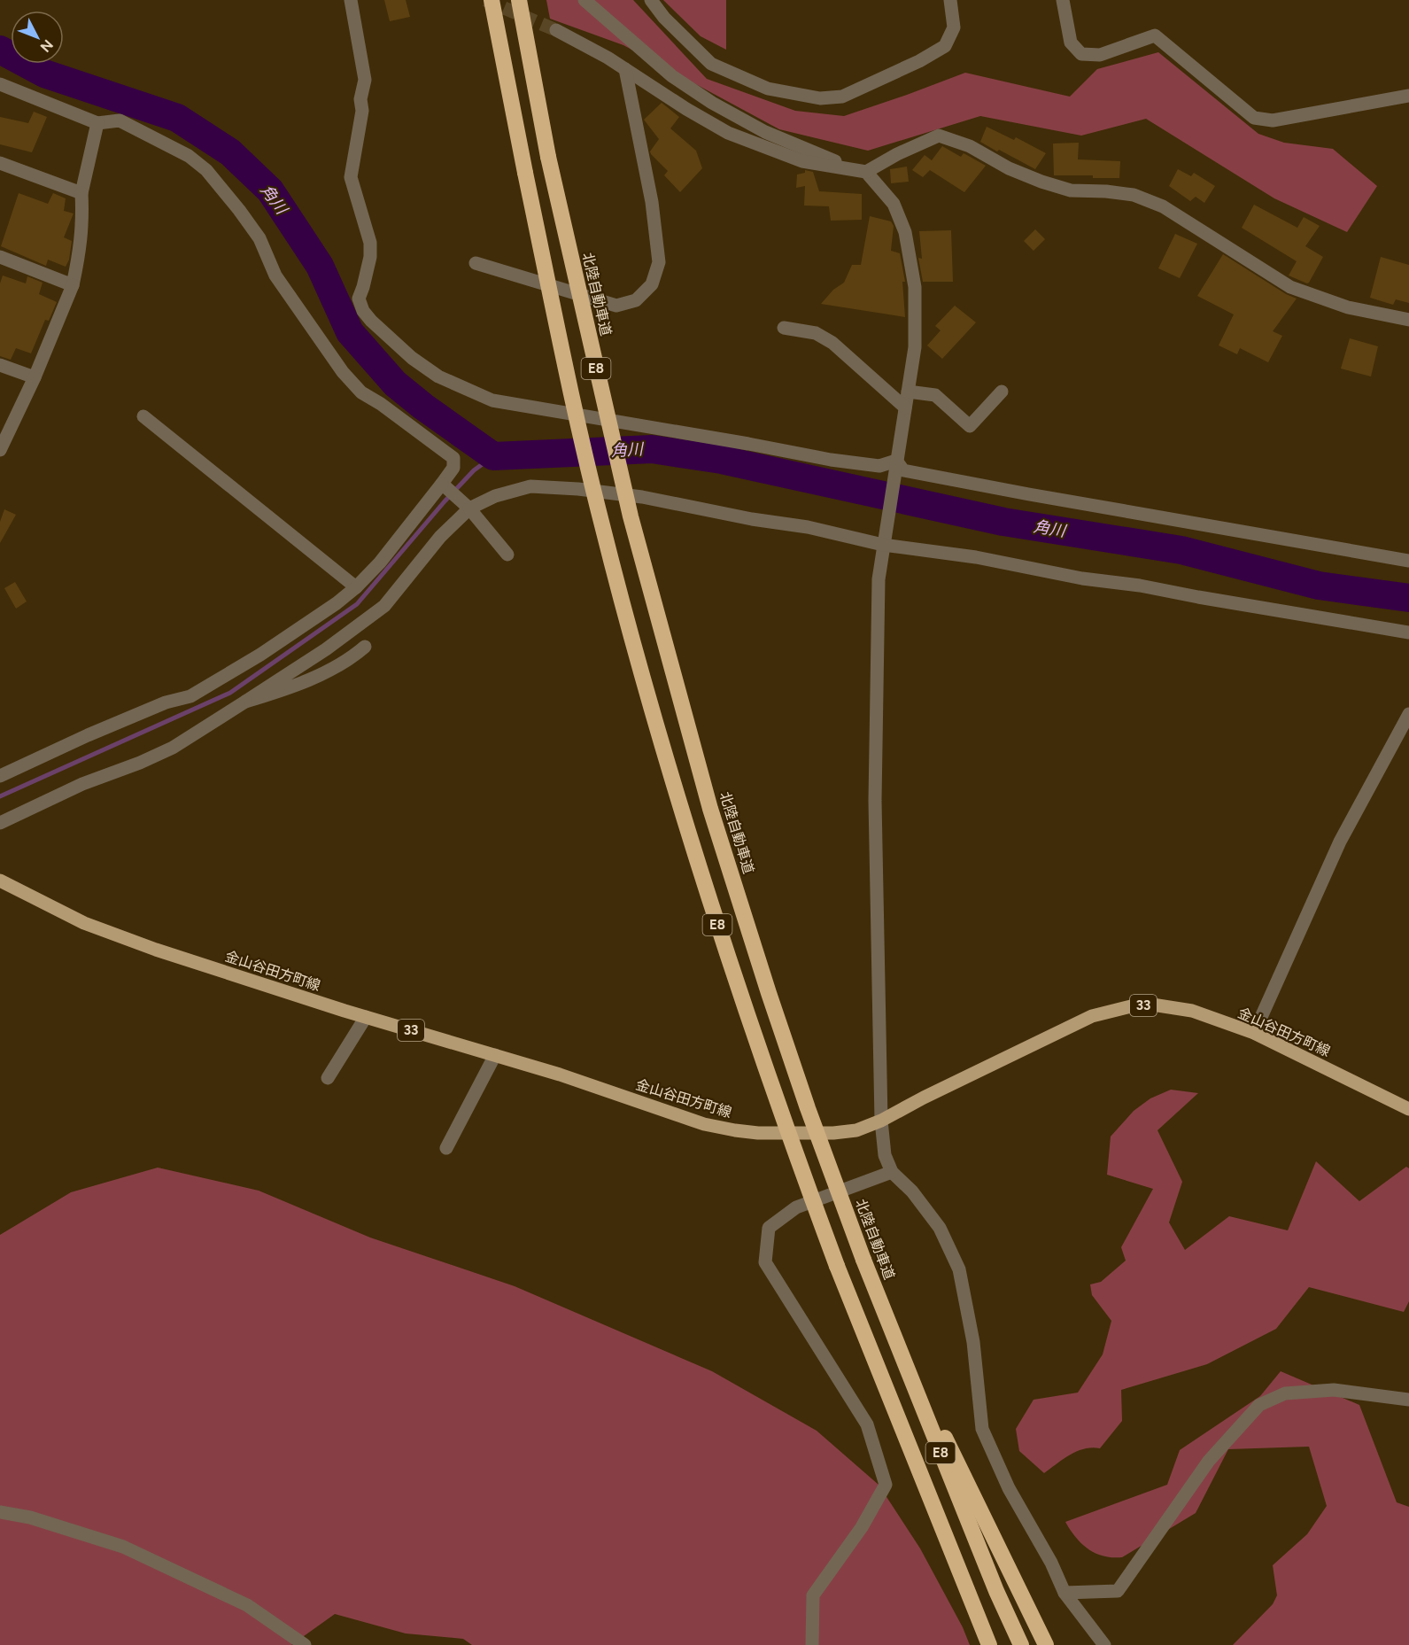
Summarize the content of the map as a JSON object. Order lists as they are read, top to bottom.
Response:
{
  "streets": {
    "highway": ["北陸自動車道", "E8"],
    "main road": ["金山谷田方町線", "33"]
  },
  "water": ["角川"],
  "north": "bottom right"
}
